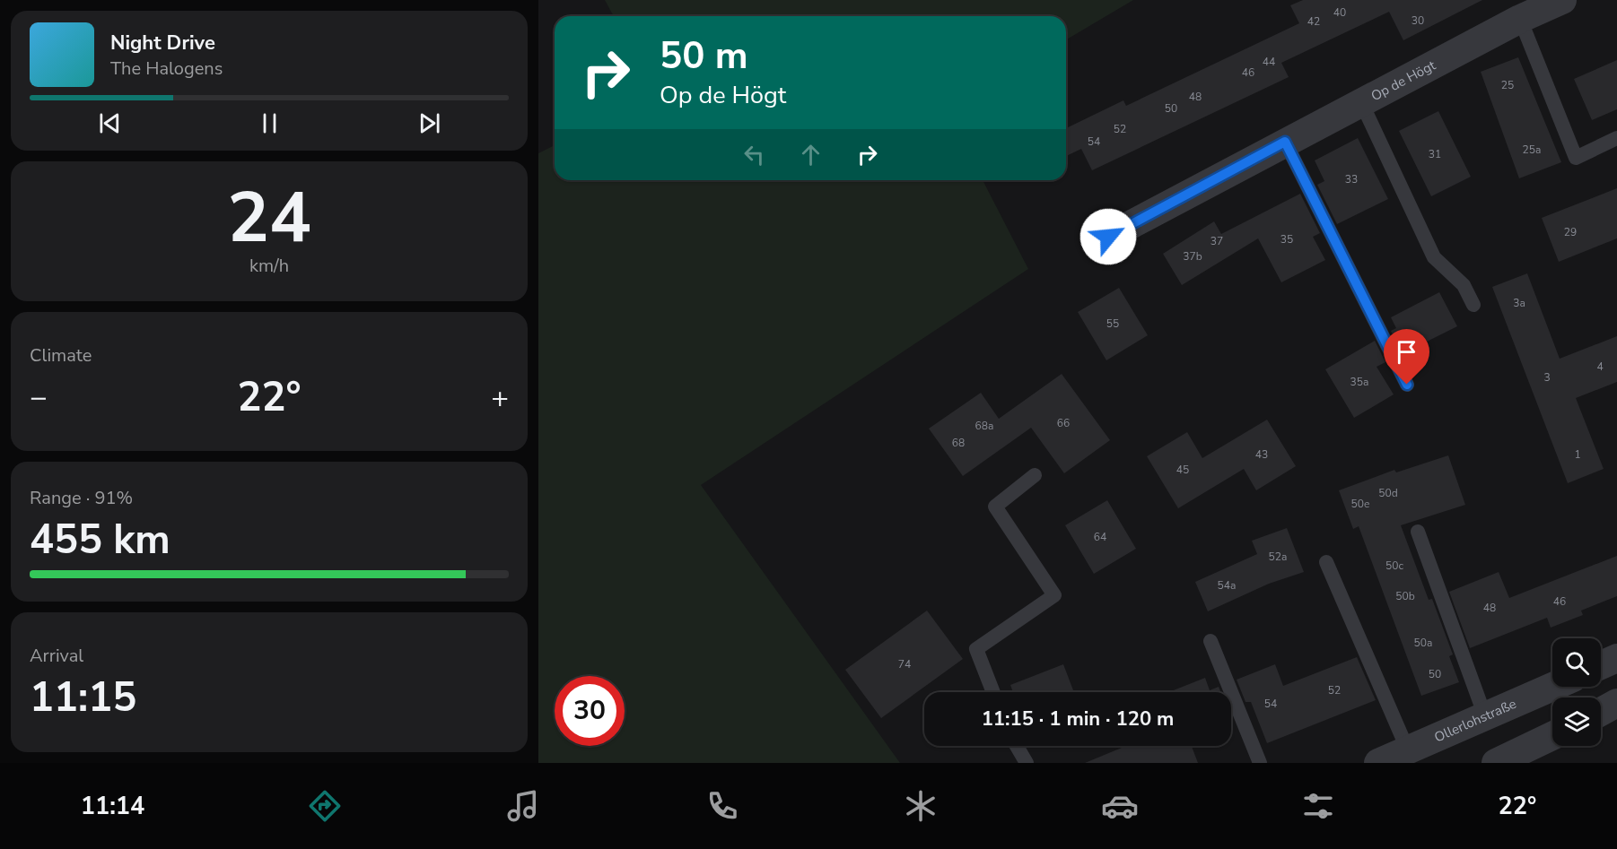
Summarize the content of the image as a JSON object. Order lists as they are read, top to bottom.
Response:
{
  "streets": {
    "street": ["Op de Högt", "Ollerlohstraße"]
  },
  "house_numbers": [
    "40",
    "30",
    "42",
    "44",
    "46",
    "25",
    "48",
    "50",
    "52",
    "54",
    "25a",
    "31",
    "33",
    "29",
    "35",
    "37",
    "37b",
    "3a",
    "55",
    "4",
    "3",
    "35a",
    "66",
    "68a",
    "68",
    "43",
    "1",
    "45",
    "50d",
    "50e",
    "64",
    "52a",
    "50c",
    "54a",
    "50b",
    "46",
    "48",
    "50a",
    "74",
    "50",
    "52",
    "54"
  ],
  "page": {
    "turn": ["50 m", "Op de Högt"],
    "song": ["Night Drive", "The Halogens"],
    "tile": [
      ["24", "km/h"],
      "Climate",
      ["Range · 91%", "455 km"],
      ["Arrival", "11:15"]
    ],
    "heat": ["−", "22°", "+"],
    "limit": "30",
    "trip": "11:15 · 1 min · 120 m",
    "tabs": ["11:14", "22°"]
  }
}
